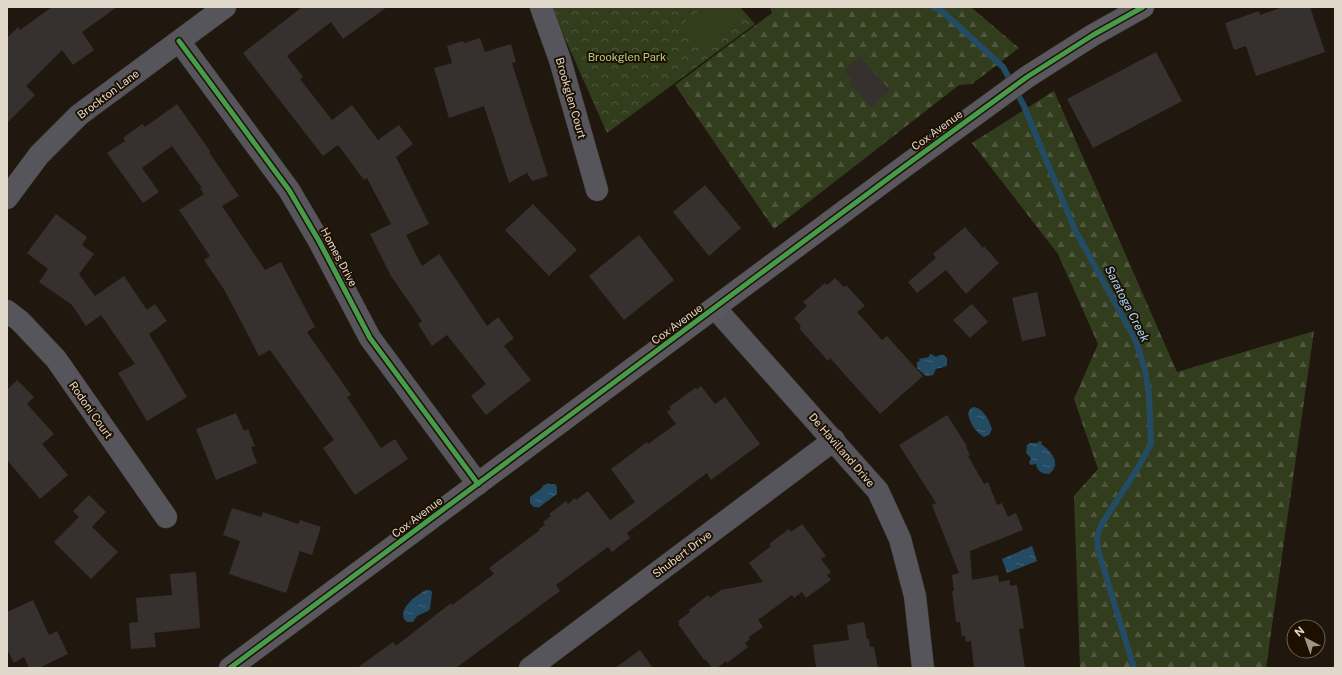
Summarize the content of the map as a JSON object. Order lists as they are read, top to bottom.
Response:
{
  "streets": {
    "main road": ["Cox Avenue"],
    "street": [
      "Brockton Lane",
      "Brookglen Court",
      "Homes Drive",
      "Rodoni Court",
      "De Havilland Drive",
      "Shubert Drive"
    ]
  },
  "crossings": [
    ["Brockton Lane", "Homes Drive"],
    ["Cox Avenue", "Homes Drive"],
    ["Cox Avenue", "De Havilland Drive"],
    ["De Havilland Drive", "Shubert Drive"]
  ],
  "water": ["Saratoga Creek"],
  "parks": ["Brookglen Park"],
  "north": "top left"
}
